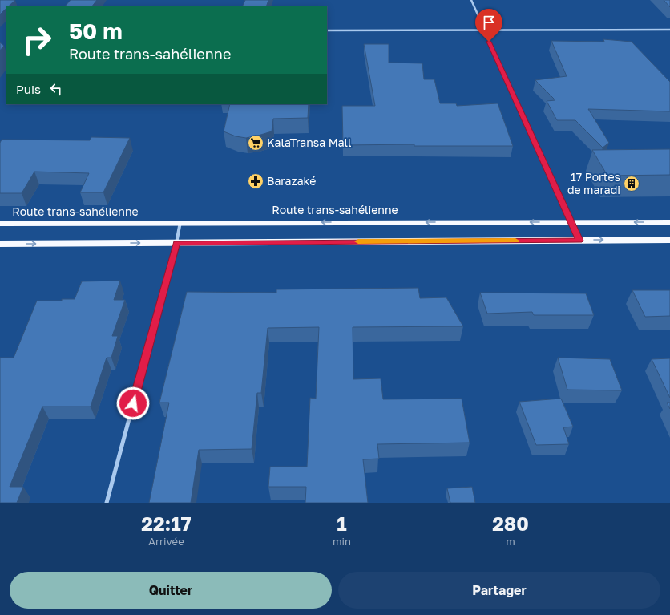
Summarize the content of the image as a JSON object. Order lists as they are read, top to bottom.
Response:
{
  "streets": {
    "highway": ["Route trans-sahélienne"]
  },
  "places": {
    "supermarket": ["KalaTransa Mall"],
    "pharmacy": ["Barazaké"],
    "building": ["17 Portes de maradi"]
  },
  "page": {
    "turn": ["50 m", "Route trans-sahélienne"],
    "then": "Puis",
    "eta": [
      "22:17",
      "Arrivée",
      "1",
      "min",
      "280",
      "m"
    ],
    "buttons": ["Quitter", "Partager"]
  }
}
